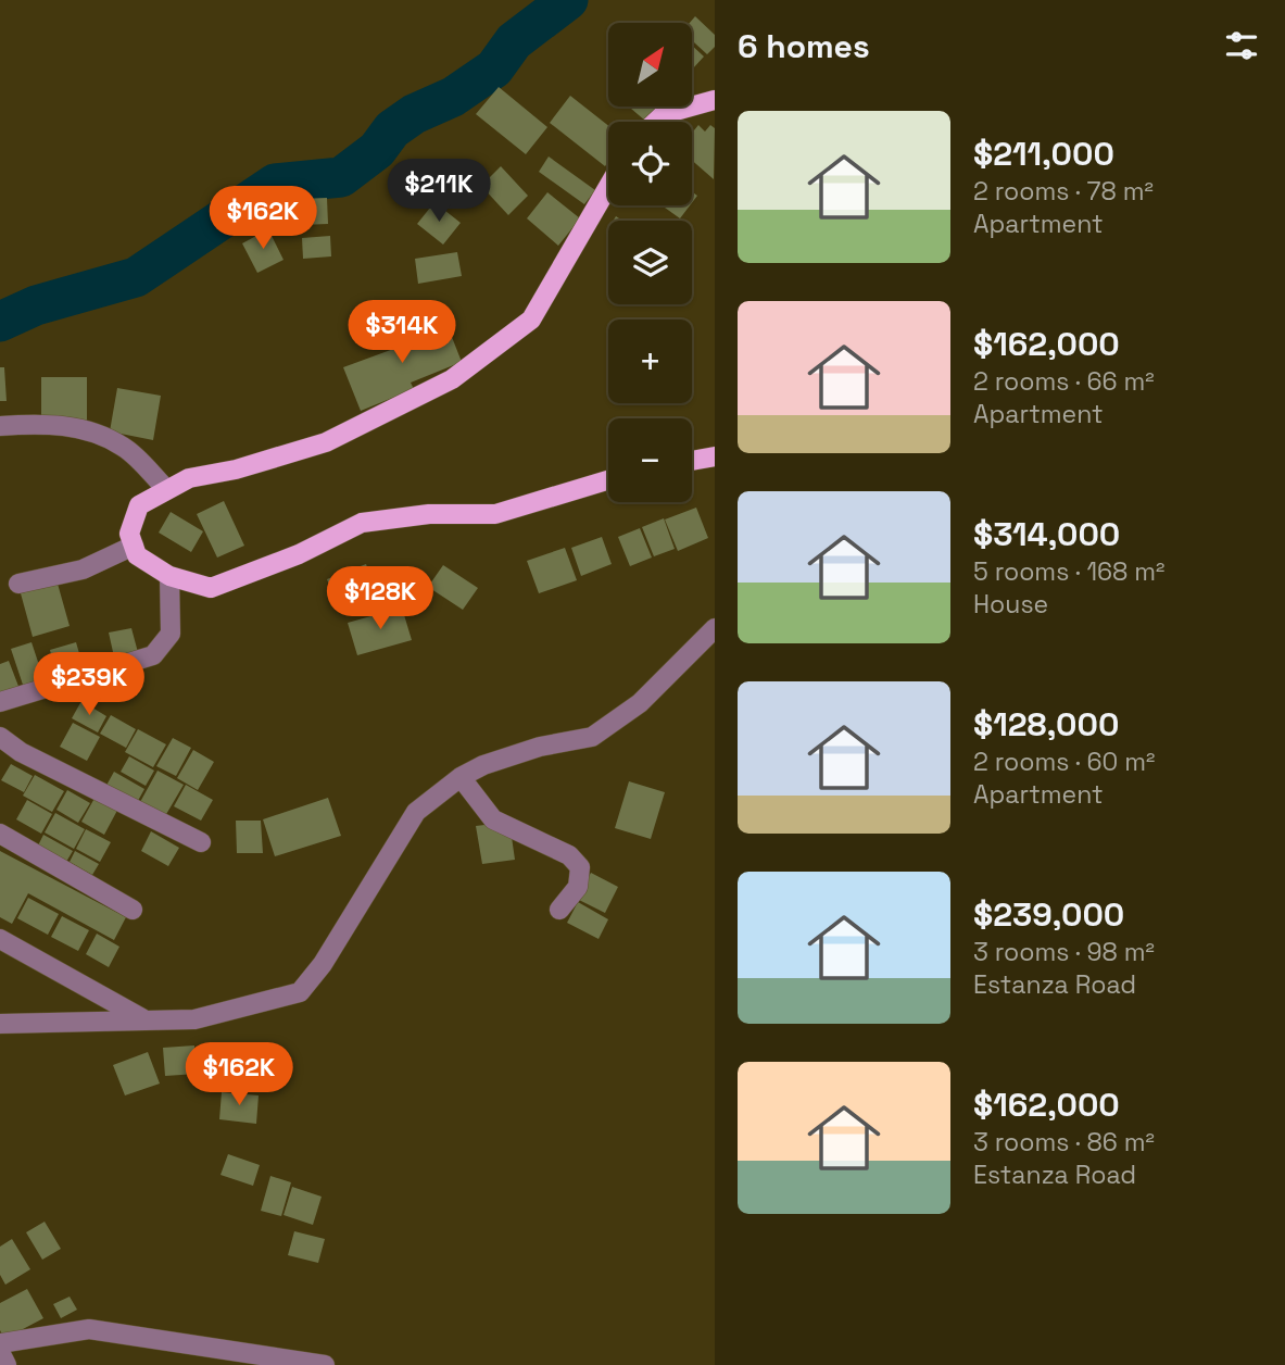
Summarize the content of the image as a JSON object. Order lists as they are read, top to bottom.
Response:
{
  "north": "top right",
  "page": {
    "heading": "6 homes",
    "map_buttons": ["+", "−"],
    "list": [
      {
        "name": "$211,000",
        "note": "2 rooms · 78 m² · Apartment"
      },
      {
        "name": "$162,000",
        "note": "2 rooms · 66 m² · Apartment"
      },
      {
        "name": "$314,000",
        "note": "5 rooms · 168 m² · House"
      },
      {
        "name": "$128,000",
        "note": "2 rooms · 60 m² · Apartment"
      },
      {
        "name": "$239,000",
        "note": "3 rooms · 98 m² · Estanza Road"
      },
      {
        "name": "$162,000",
        "note": "3 rooms · 86 m² · Estanza Road"
      }
    ],
    "price": [
      "$211K",
      "$162K",
      "$314K",
      "$128K",
      "$239K",
      "$162K"
    ]
  }
}
